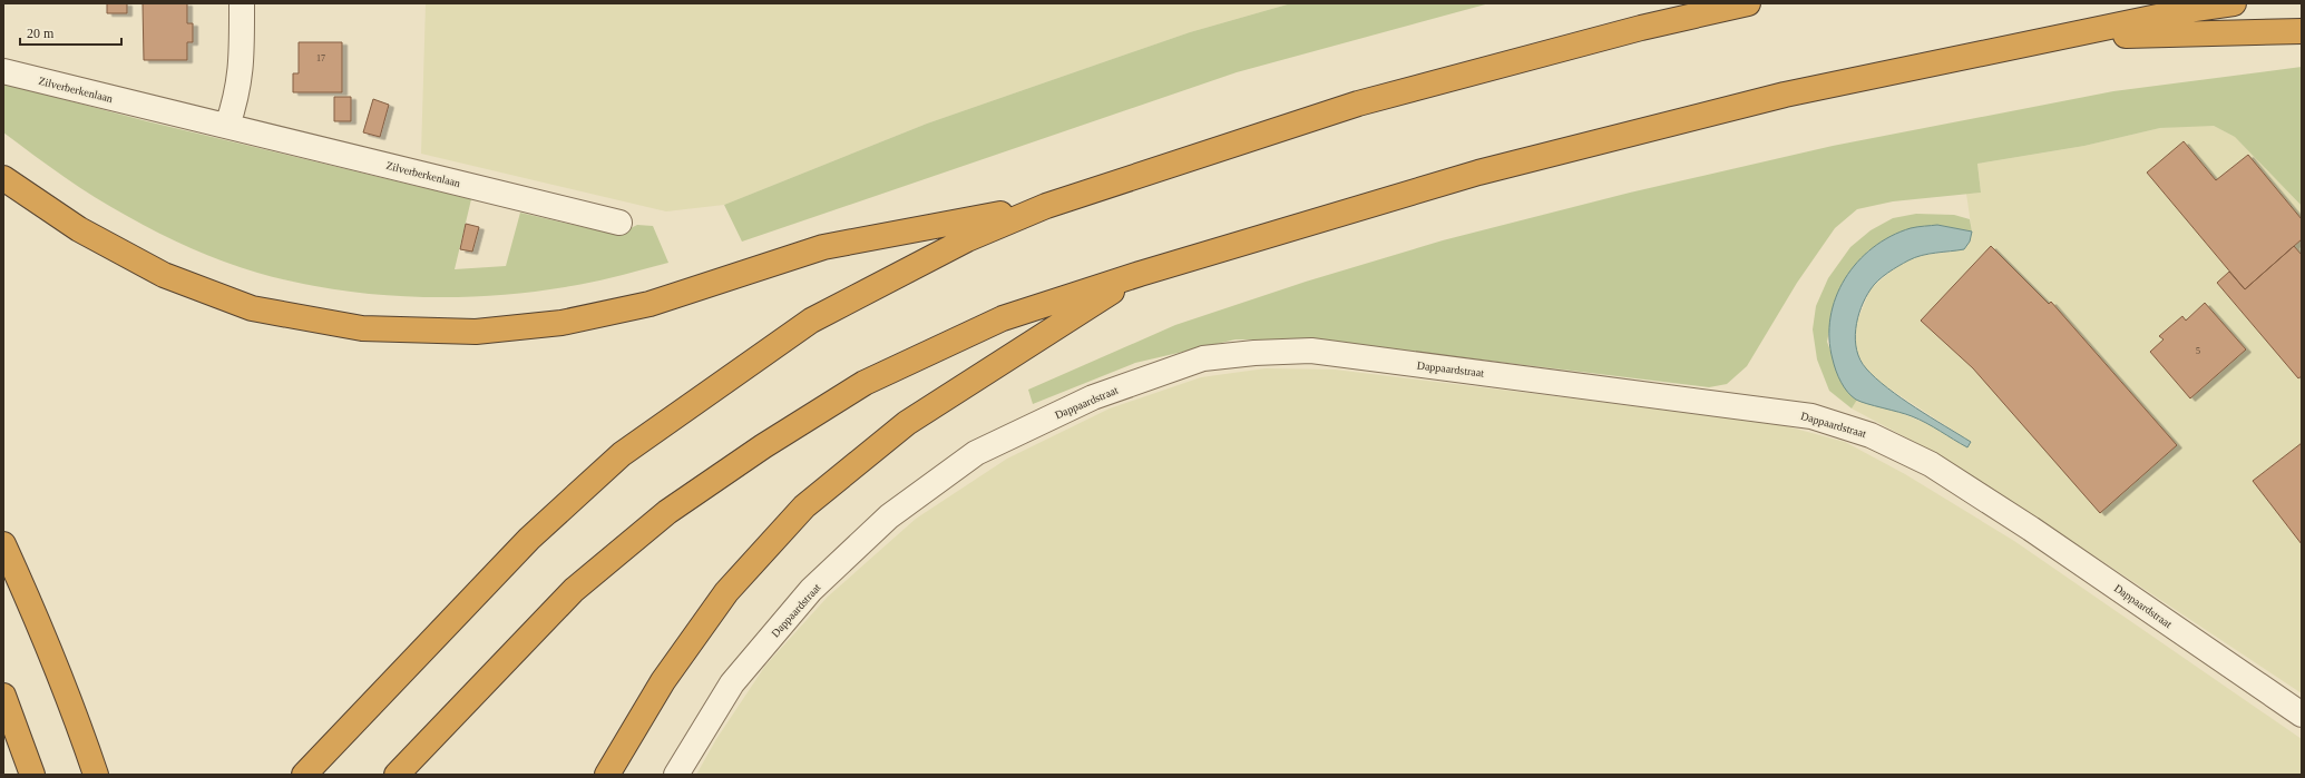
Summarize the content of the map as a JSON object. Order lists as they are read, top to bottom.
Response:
{
  "streets": {
    "street": ["Zilverberkenlaan", "Dappaardstraat"]
  },
  "house_numbers": ["17", "5"],
  "scale_bar": "20 m"
}
